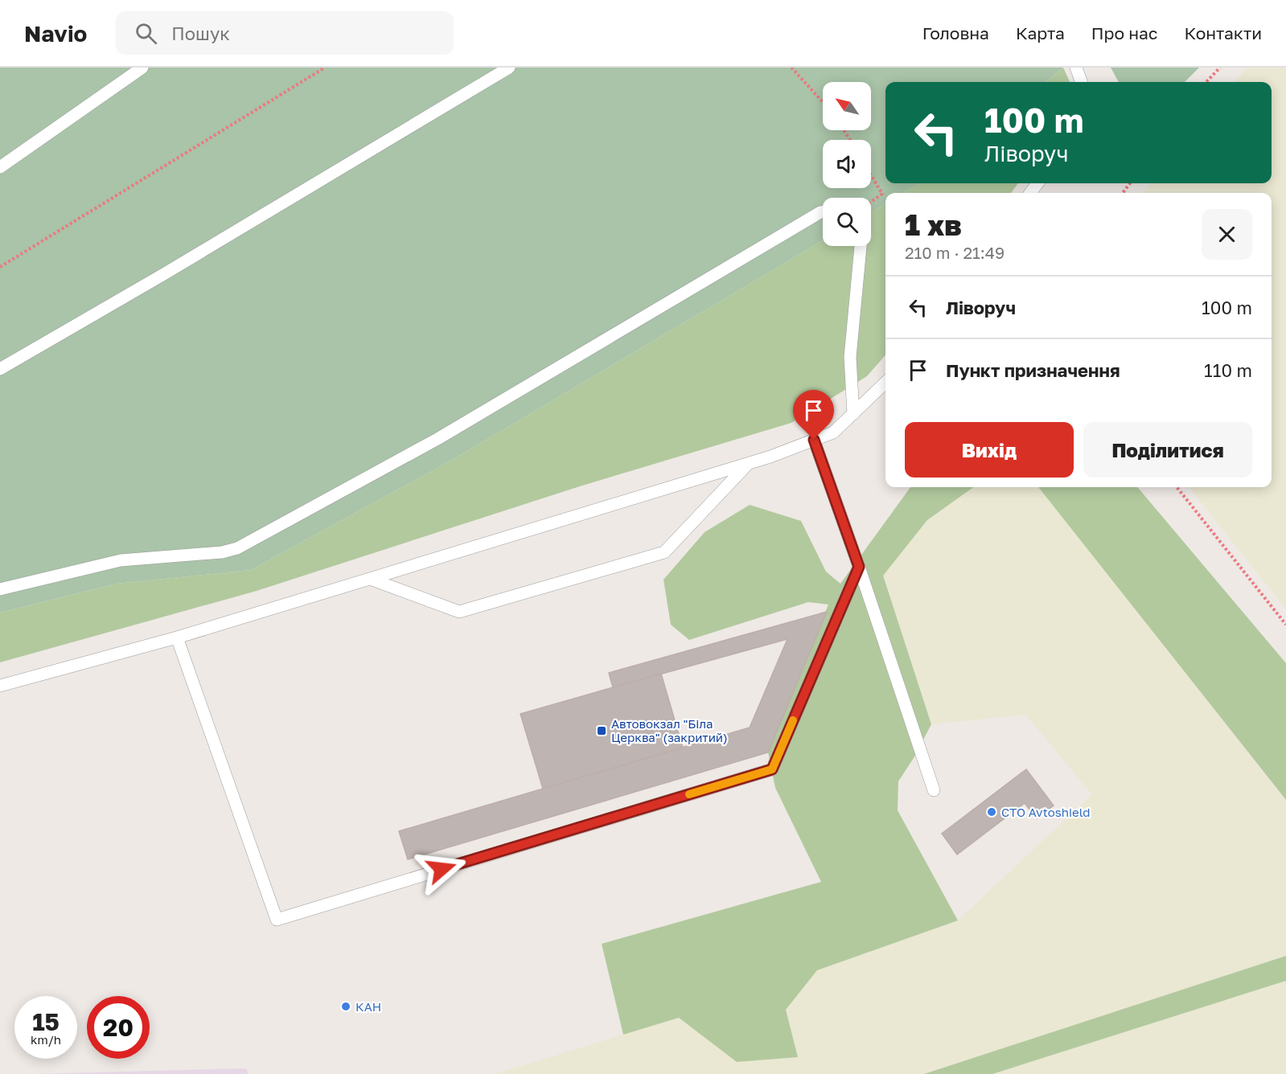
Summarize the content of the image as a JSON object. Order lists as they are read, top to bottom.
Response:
{
  "places": {
    "transit": ["Автовокзал \"Біла Церква\" (закритий)"],
    "other": ["СТО Avtoshield", "КАН"]
  },
  "north": "top left",
  "page": {
    "header": "Navio",
    "search": "Пошук",
    "nav": [
      "Головна",
      "Карта",
      "Про нас",
      "Контакти"
    ],
    "turn": ["100 m", "Ліворуч"],
    "heading": ["1 хв", "210 m · 21:49"],
    "list": [
      {
        "name": "Ліворуч",
        "value": "100 m"
      },
      {
        "name": "Пункт призначення",
        "value": "110 m"
      }
    ],
    "buttons": ["Вихід", "Поділитися"],
    "speed": "15 km/h",
    "limit": "20"
  }
}
